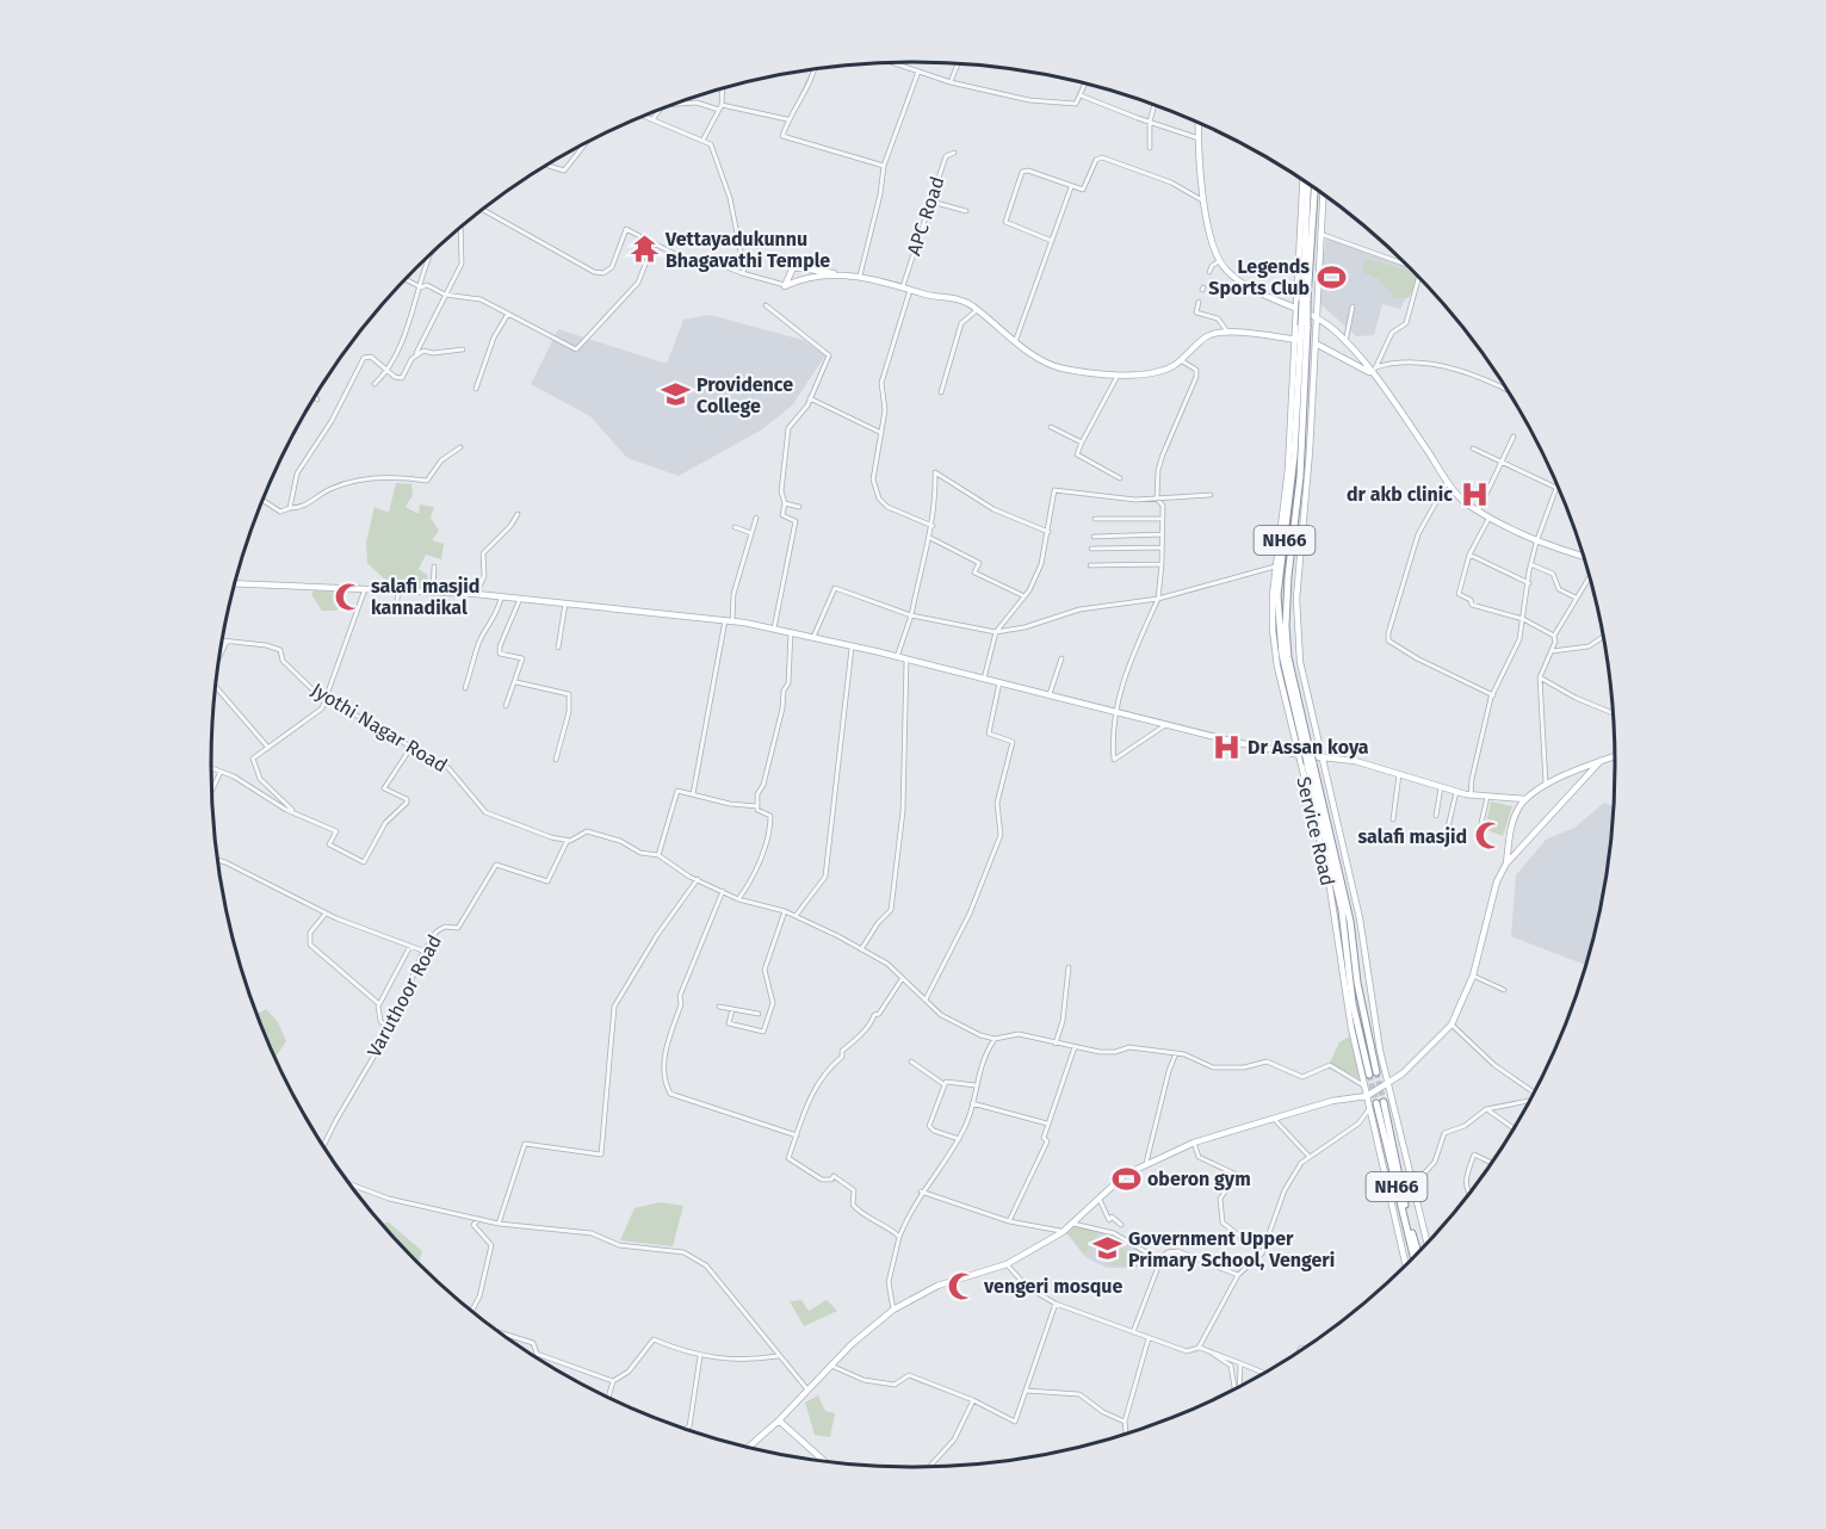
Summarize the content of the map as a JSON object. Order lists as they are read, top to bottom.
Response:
{
  "streets": {
    "highway": ["NH66"],
    "street": [
      "APC Road",
      "Jyothi Nagar Road",
      "Service Road",
      "Varuthoor Road"
    ]
  },
  "crossings": [
    ["NH66", "Service Road"],
    ["Jyothi Nagar Road", "Service Road"],
    ["Jyothi Nagar Road", "Varuthoor Road"]
  ],
  "places": {
    "temple": ["Vettayadukunnu Bhagavathi Temple"],
    "sports": ["Legends Sports Club", "oberon gym"],
    "school or university": ["Providence College", "Government Upper Primary School, Vengeri"],
    "hospital": ["dr akb clinic", "Dr Assan koya"],
    "mosque": ["salafi masjid kannadikal", "salafi masjid", "vengeri mosque"]
  }
}
